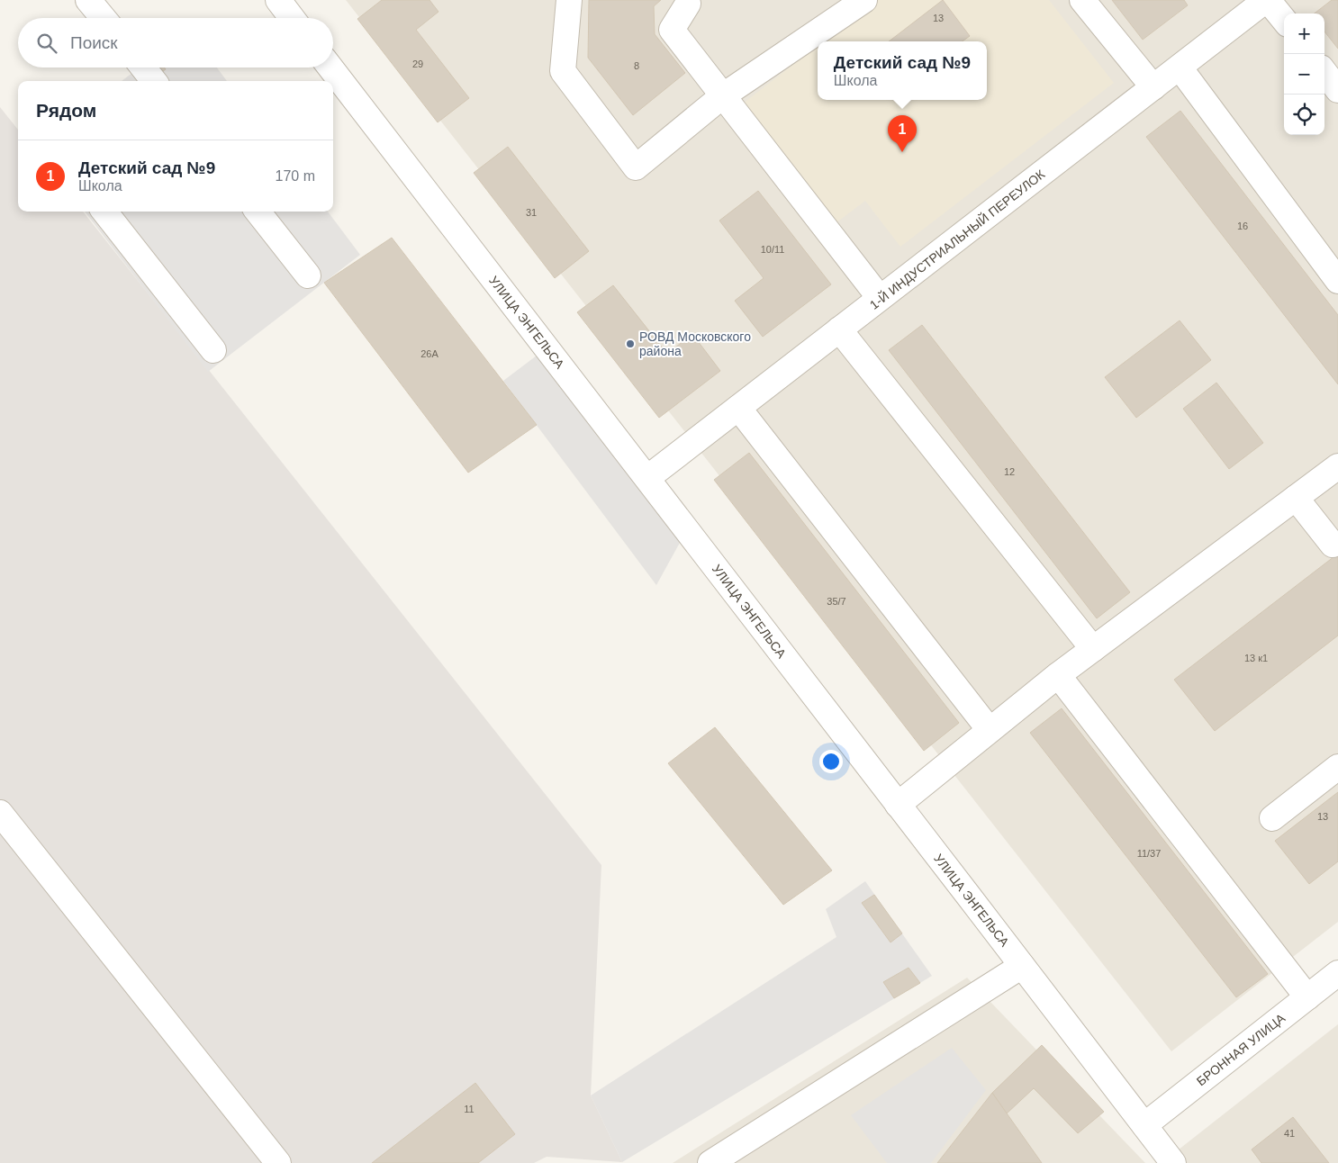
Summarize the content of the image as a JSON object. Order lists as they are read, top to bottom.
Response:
{
  "streets": {
    "street": ["1-Й ИНДУСТРИАЛЬНЫЙ ПЕРЕУЛОК", "УЛИЦА ЭНГЕЛЬСА", "БРОННАЯ УЛИЦА"]
  },
  "crossings": [
    ["1-Й ИНДУСТРИАЛЬНЫЙ ПЕРЕУЛОК", "УЛИЦА ЭНГЕЛЬСА"],
    ["УЛИЦА ЭНГЕЛЬСА", "БРОННАЯ УЛИЦА"]
  ],
  "places": ["РОВД Московского района"],
  "house_numbers": [
    "13",
    "29",
    "8",
    "31",
    "16",
    "10/11",
    "26А",
    "12",
    "35/7",
    "13 к1",
    "13",
    "11/37",
    "11",
    "41"
  ],
  "page": {
    "map_buttons": ["+", "−"],
    "search": "Поиск",
    "popup": ["Детский сад №9", "Школа"],
    "heading": "Рядом",
    "pins": "1",
    "list": [
      {
        "mark": "1",
        "name": "Детский сад №9",
        "note": "Школа",
        "value": "170 m"
      }
    ]
  }
}
